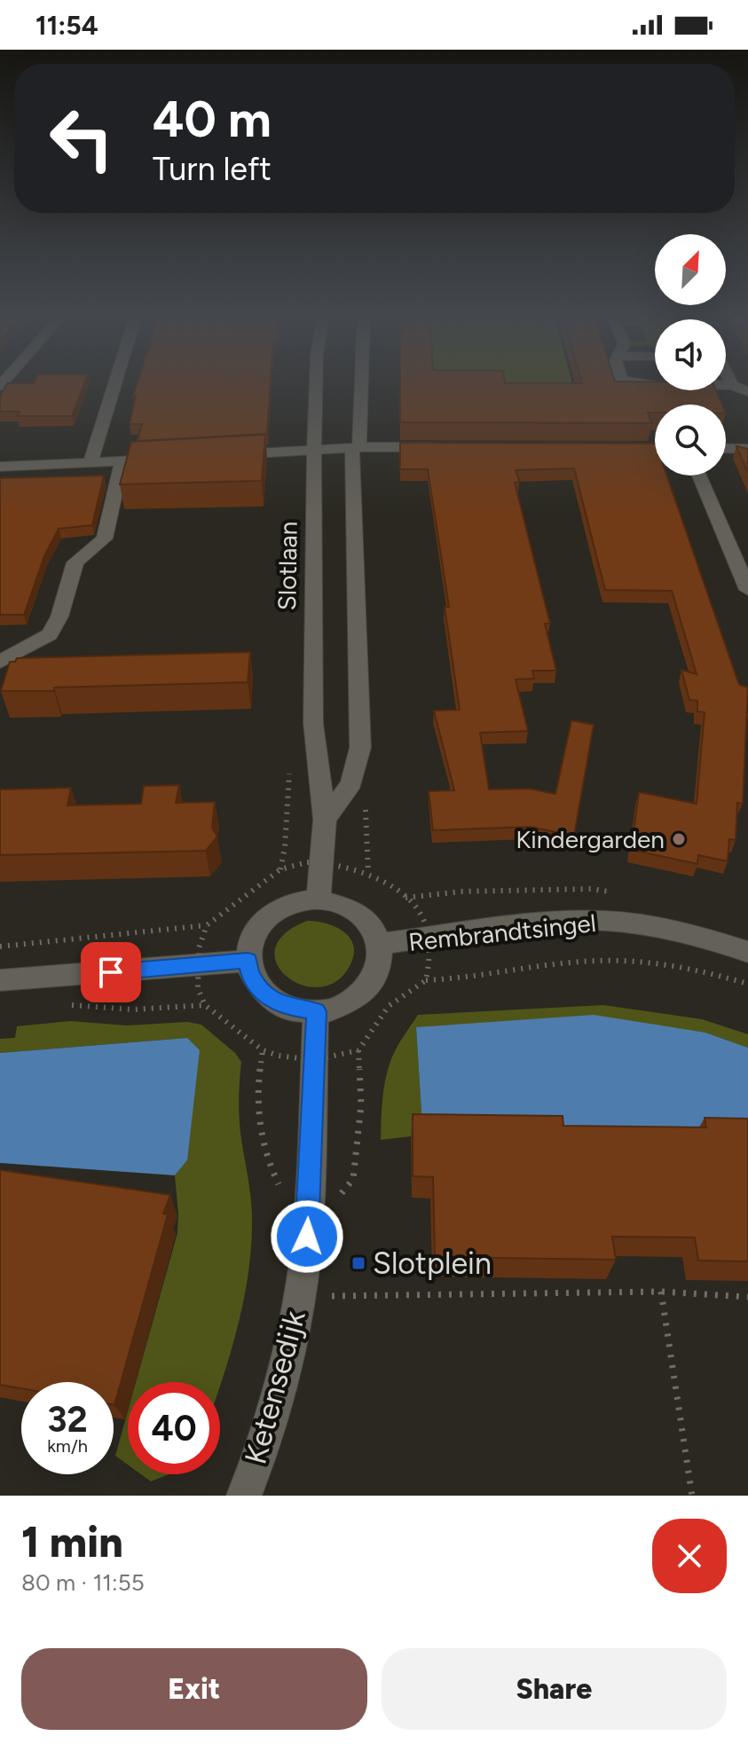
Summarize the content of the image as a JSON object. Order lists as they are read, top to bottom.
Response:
{
  "streets": {
    "street": ["Slotlaan", "Rembrandtsingel", "Ketensedijk"]
  },
  "crossings": [
    ["Slotlaan", "Rembrandtsingel"],
    ["Slotlaan", "Ketensedijk"],
    ["Rembrandtsingel", "Ketensedijk"]
  ],
  "places": {
    "other": ["Kindergarden"],
    "transit": ["Slotplein"]
  },
  "north": "top right",
  "page": {
    "status": "11:54",
    "turn": ["40 m", "Turn left"],
    "speed": "32 km/h",
    "limit": "40",
    "heading": ["1 min", "80 m · 11:55"],
    "buttons": ["Exit", "Share"]
  }
}
